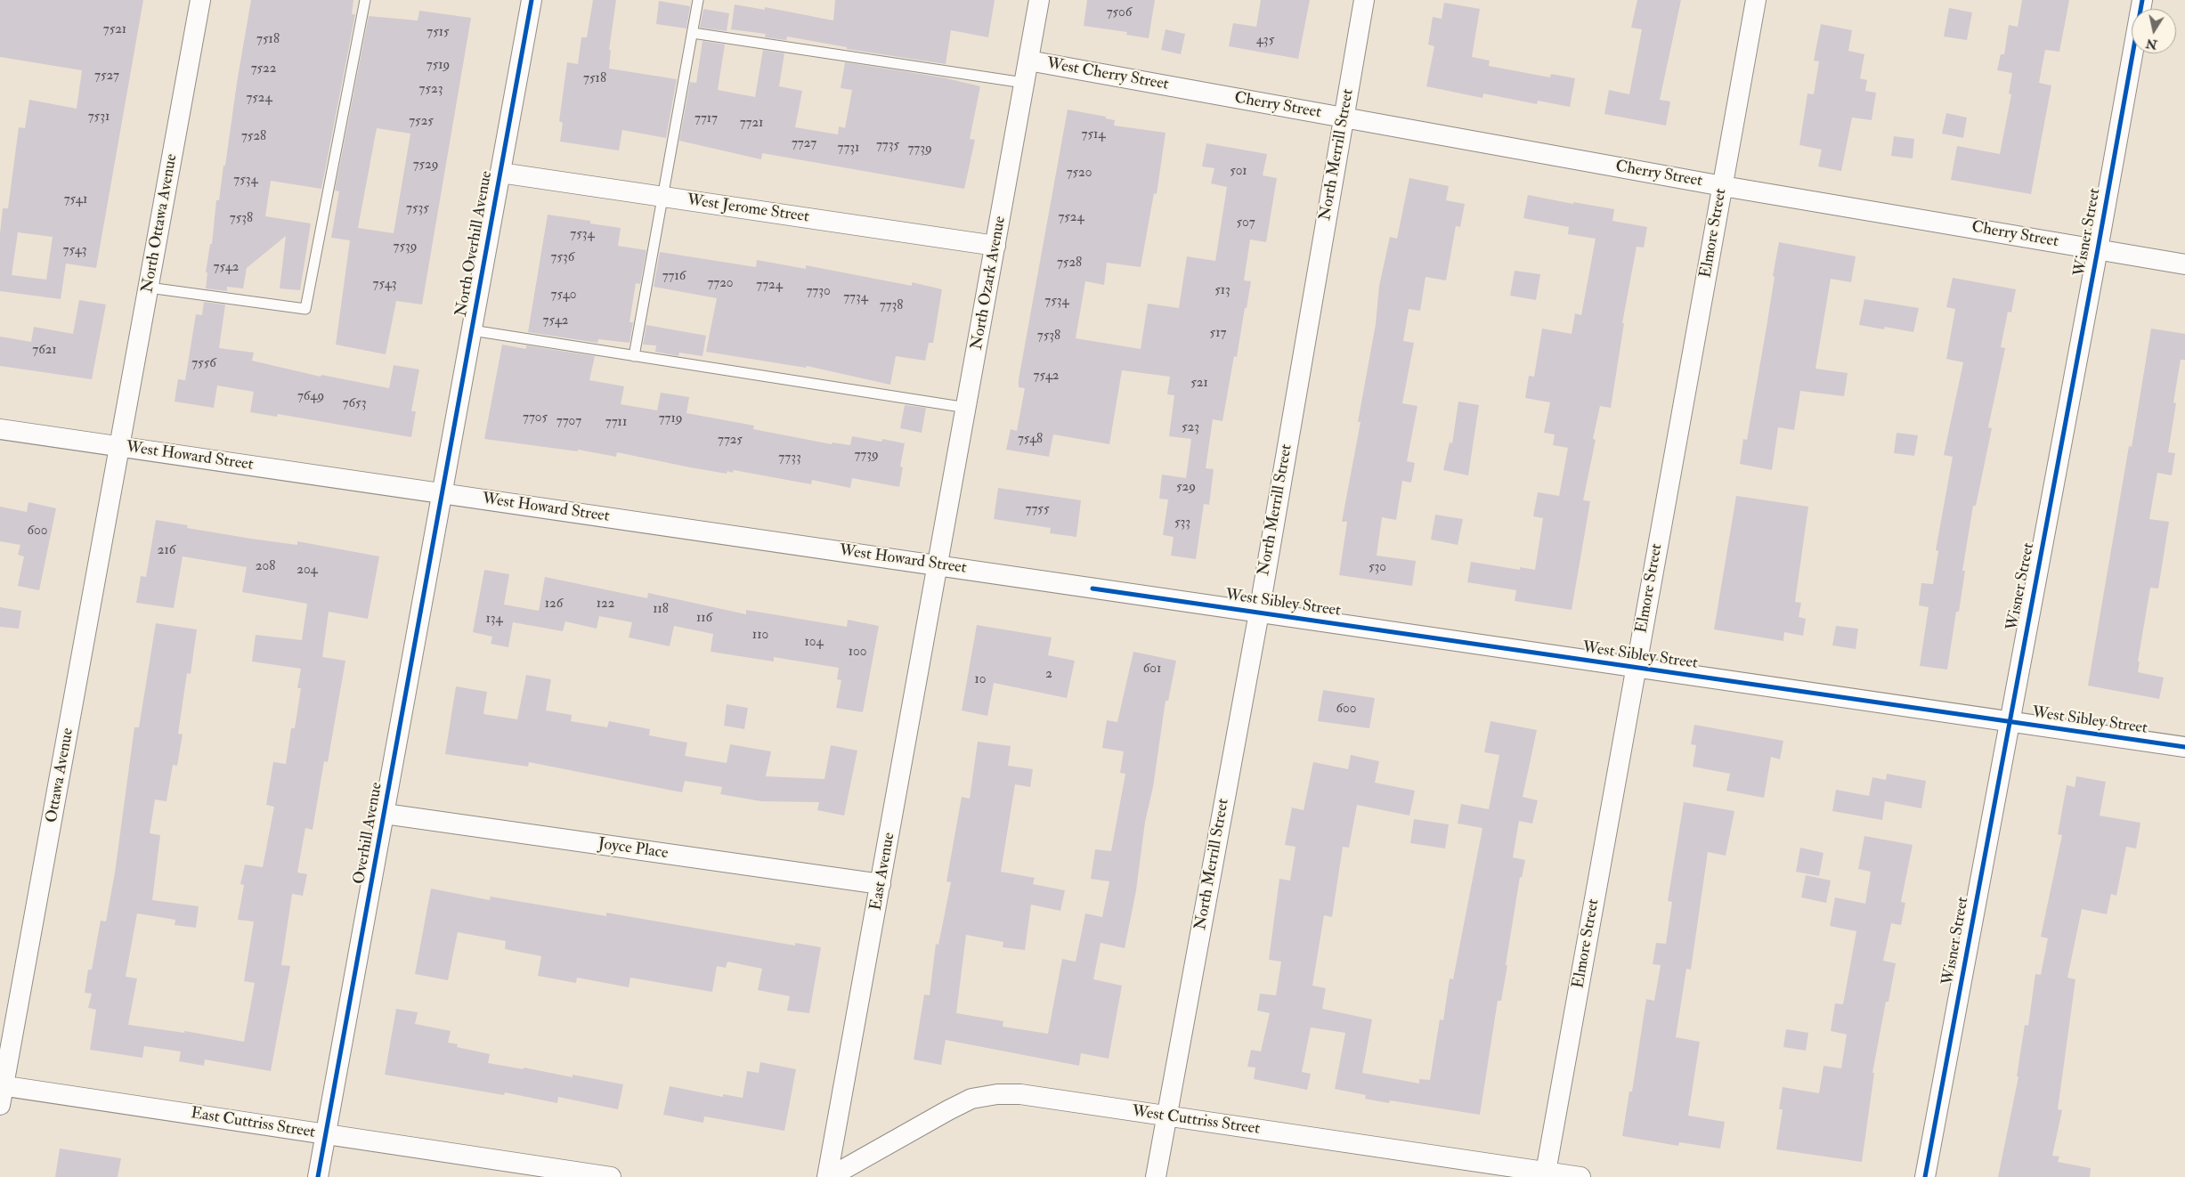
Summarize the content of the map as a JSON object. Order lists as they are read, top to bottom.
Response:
{
  "streets": {
    "street": [
      "West Cherry Street",
      "Cherry Street",
      "North Merrill Street",
      "West Jerome Street",
      "North Ottawa Avenue",
      "Wisner Street",
      "Elmore Street",
      "North Overhill Avenue",
      "North Ozark Avenue",
      "West Howard Street",
      "West Sibley Street",
      "Ottawa Avenue",
      "Overhill Avenue",
      "Joyce Place",
      "East Avenue",
      "West Cuttriss Street",
      "East Cuttriss Street"
    ]
  },
  "crossings": [
    ["West Cherry Street", "Cherry Street"],
    ["West Cherry Street", "North Ozark Avenue"],
    ["Cherry Street", "North Merrill Street"],
    ["Cherry Street", "Wisner Street"],
    ["Cherry Street", "Elmore Street"],
    ["North Merrill Street", "West Sibley Street"],
    ["North Merrill Street", "West Cuttriss Street"],
    ["West Jerome Street", "North Overhill Avenue"],
    ["West Jerome Street", "North Ozark Avenue"],
    ["North Ottawa Avenue", "West Howard Street"],
    ["North Ottawa Avenue", "Ottawa Avenue"],
    ["Wisner Street", "West Sibley Street"],
    ["Elmore Street", "West Sibley Street"],
    ["Elmore Street", "West Cuttriss Street"],
    ["North Overhill Avenue", "West Howard Street"],
    ["North Overhill Avenue", "Overhill Avenue"],
    ["North Ozark Avenue", "West Howard Street"],
    ["North Ozark Avenue", "East Avenue"],
    ["West Howard Street", "West Sibley Street"],
    ["West Howard Street", "Ottawa Avenue"],
    ["West Howard Street", "Overhill Avenue"],
    ["West Howard Street", "East Avenue"],
    ["Ottawa Avenue", "East Cuttriss Street"],
    ["Overhill Avenue", "Joyce Place"],
    ["Overhill Avenue", "East Cuttriss Street"],
    ["Joyce Place", "East Avenue"],
    ["East Avenue", "West Cuttriss Street"]
  ],
  "house_numbers": [
    "7506",
    "7521",
    "7515",
    "7518",
    "435",
    "7519",
    "7522",
    "7527",
    "7518",
    "7523",
    "7524",
    "7531",
    "7717",
    "7525",
    "7721",
    "7514",
    "7528",
    "7727",
    "7735",
    "7731",
    "7739",
    "7529",
    "501",
    "7520",
    "7534",
    "7541",
    "7535",
    "7524",
    "7538",
    "507",
    "7534",
    "7539",
    "7543",
    "7536",
    "7528",
    "7542",
    "7716",
    "7720",
    "7543",
    "7724",
    "513",
    "7730",
    "7540",
    "7734",
    "7534",
    "7738",
    "7542",
    "517",
    "7538",
    "7621",
    "7556",
    "7542",
    "521",
    "7649",
    "7653",
    "7705",
    "7719",
    "7707",
    "7711",
    "523",
    "7548",
    "7725",
    "7739",
    "7733",
    "529",
    "7755",
    "533",
    "600",
    "216",
    "208",
    "530",
    "204",
    "126",
    "122",
    "118",
    "116",
    "134",
    "110",
    "104",
    "100",
    "601",
    "2",
    "10",
    "600"
  ],
  "north": "bottom"
}
